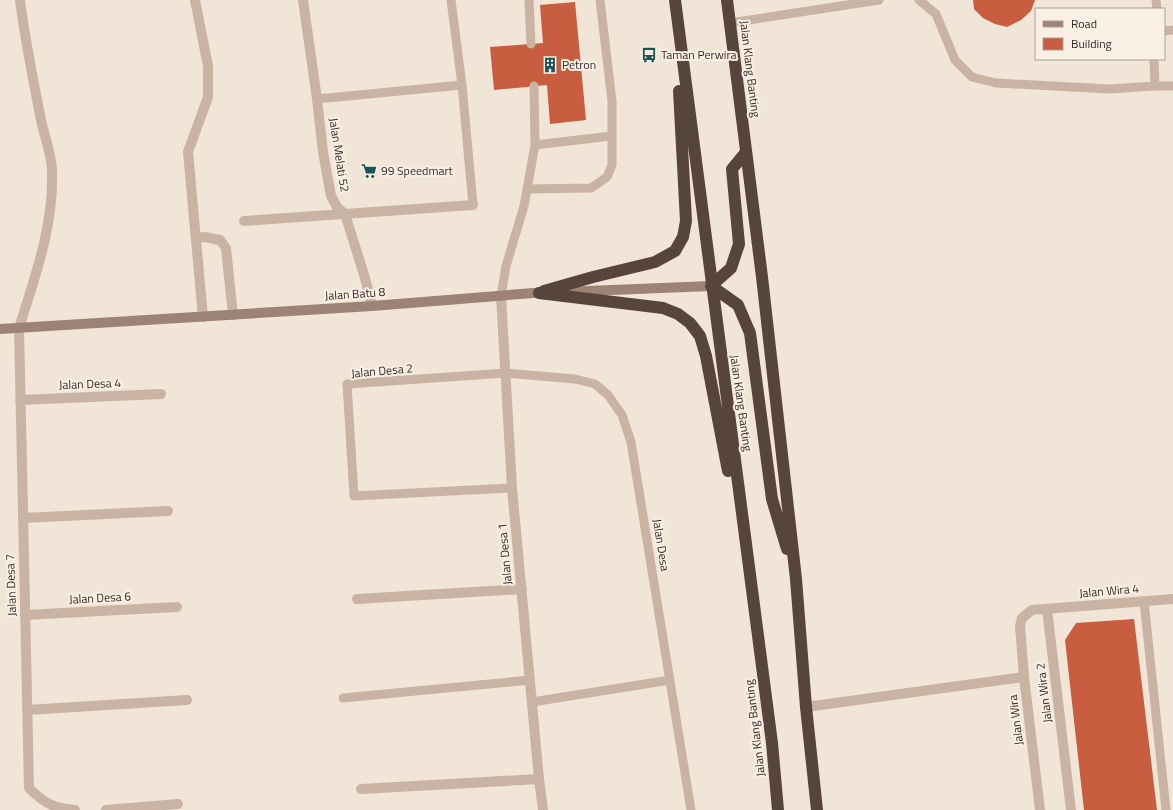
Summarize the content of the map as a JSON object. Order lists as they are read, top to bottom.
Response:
{
  "streets": {
    "highway": ["Jalan Klang Banting"],
    "street": [
      "Jalan Melati 52",
      "Jalan Batu 8",
      "Jalan Desa 4",
      "Jalan Desa 1",
      "Jalan Desa 7",
      "Jalan Wira 4",
      "Jalan Desa 6",
      "Jalan Wira 2",
      "Jalan Wira"
    ],
    "lane": ["Jalan Desa 2", "Jalan Desa"]
  },
  "crossings": [
    ["Jalan Klang Banting", "Jalan Batu 8"],
    ["Jalan Melati 52", "Jalan Batu 8"],
    ["Jalan Batu 8", "Jalan Desa 1"],
    ["Jalan Batu 8", "Jalan Desa 7"],
    ["Jalan Desa 2", "Jalan Desa"],
    ["Jalan Desa 2", "Jalan Desa 1"],
    ["Jalan Desa 4", "Jalan Desa 7"],
    ["Jalan Desa", "Jalan Desa 1"],
    ["Jalan Desa 7", "Jalan Desa 6"],
    ["Jalan Wira 4", "Jalan Wira 2"],
    ["Jalan Wira 4", "Jalan Wira"],
    ["Jalan Wira 2", "Jalan Wira"]
  ],
  "places": {
    "bus stop": ["Taman Perwira"],
    "building": ["Petron"],
    "supermarket": ["99 Speedmart"]
  },
  "legend": ["Road", "Building"]
}
